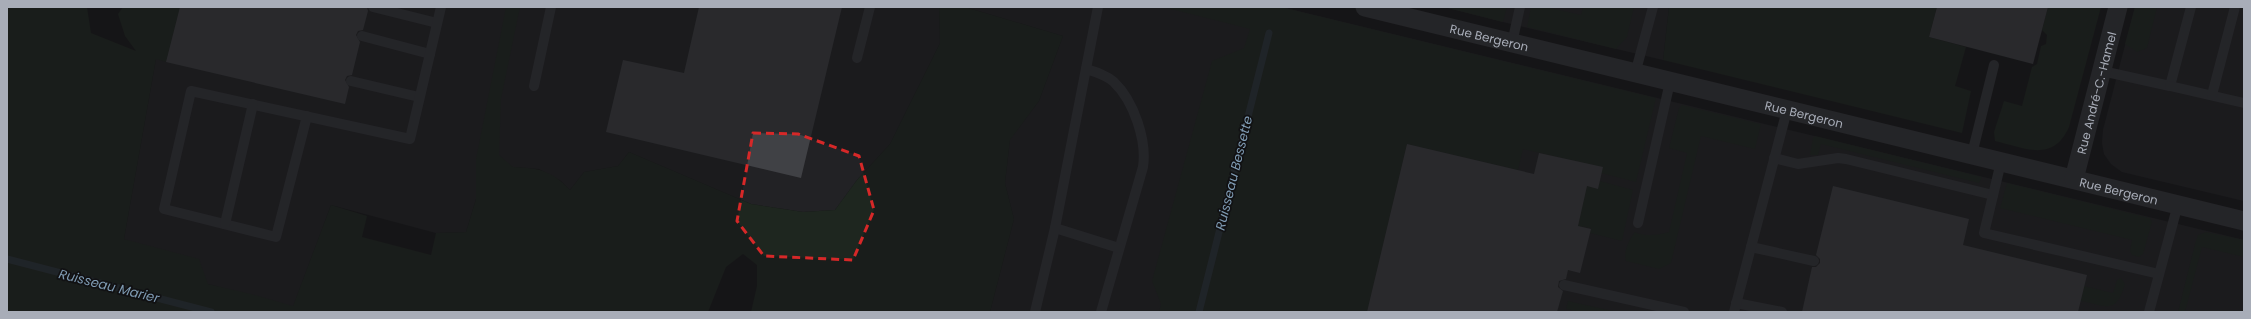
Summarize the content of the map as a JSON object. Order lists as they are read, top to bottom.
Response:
{
  "streets": {
    "street": ["Rue Bergeron", "Rue André-C.-Hamel"]
  },
  "crossings": [
    ["Rue Bergeron", "Rue André-C.-Hamel"]
  ],
  "water": ["Ruisseau Bessette", "Ruisseau Marier"]
}
